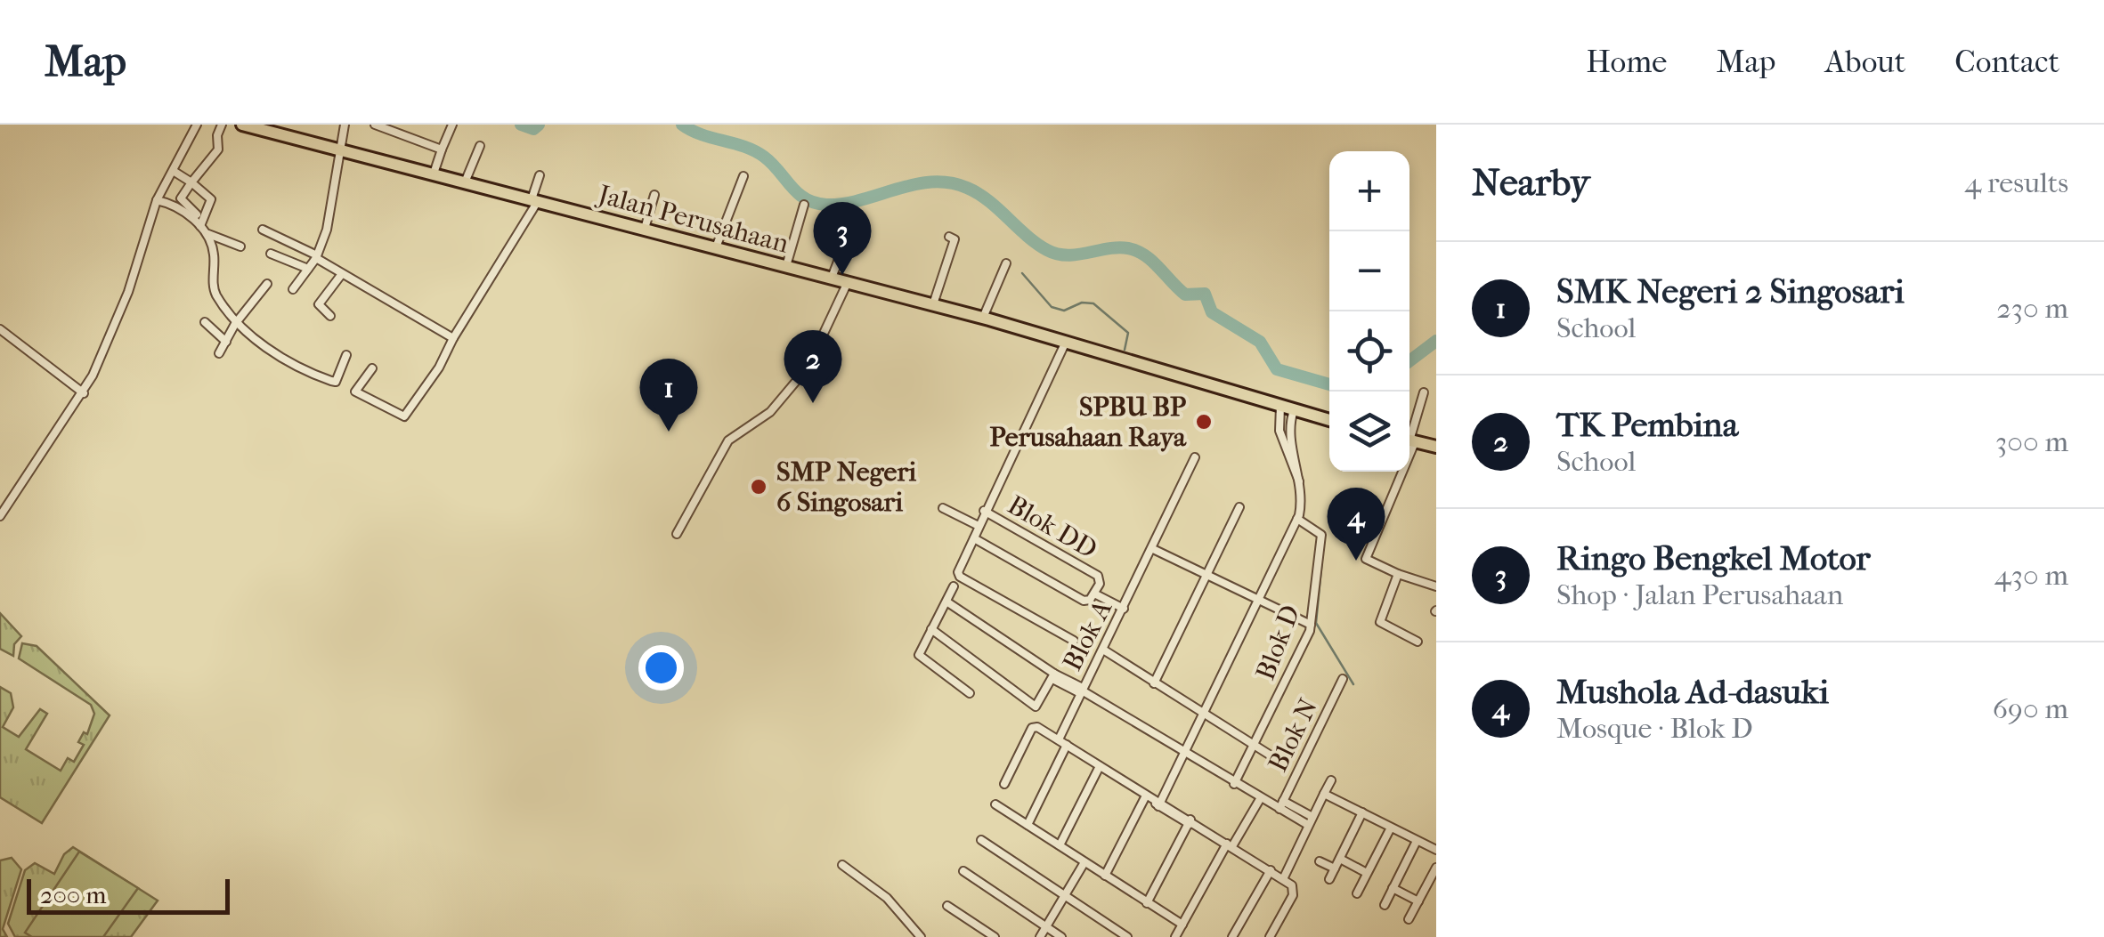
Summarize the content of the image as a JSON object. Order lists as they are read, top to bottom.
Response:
{
  "streets": {
    "main road": ["Jalan Perusahaan"],
    "street": [
      "Blok DD",
      "Blok A",
      "Blok D",
      "Blok N"
    ]
  },
  "places": ["SPBU BP Perusahaan Raya", "SMP Negeri 6 Singosari"],
  "scale_bar": "200 m",
  "page": {
    "header": "Map",
    "nav": [
      "Home",
      "Map",
      "About",
      "Contact"
    ],
    "heading": ["Nearby", "4 results"],
    "map_buttons": ["+", "−"],
    "pins": [
      "3",
      "2",
      "1",
      "4"
    ],
    "list": [
      {
        "mark": "1",
        "name": "SMK Negeri 2 Singosari",
        "note": "School",
        "value": "230 m"
      },
      {
        "mark": "2",
        "name": "TK Pembina",
        "note": "School",
        "value": "300 m"
      },
      {
        "mark": "3",
        "name": "Ringo Bengkel Motor",
        "note": "Shop · Jalan Perusahaan",
        "value": "430 m"
      },
      {
        "mark": "4",
        "name": "Mushola Ad-dasuki",
        "note": "Mosque · Blok D",
        "value": "690 m"
      }
    ],
    "scale": "200 m"
  }
}
